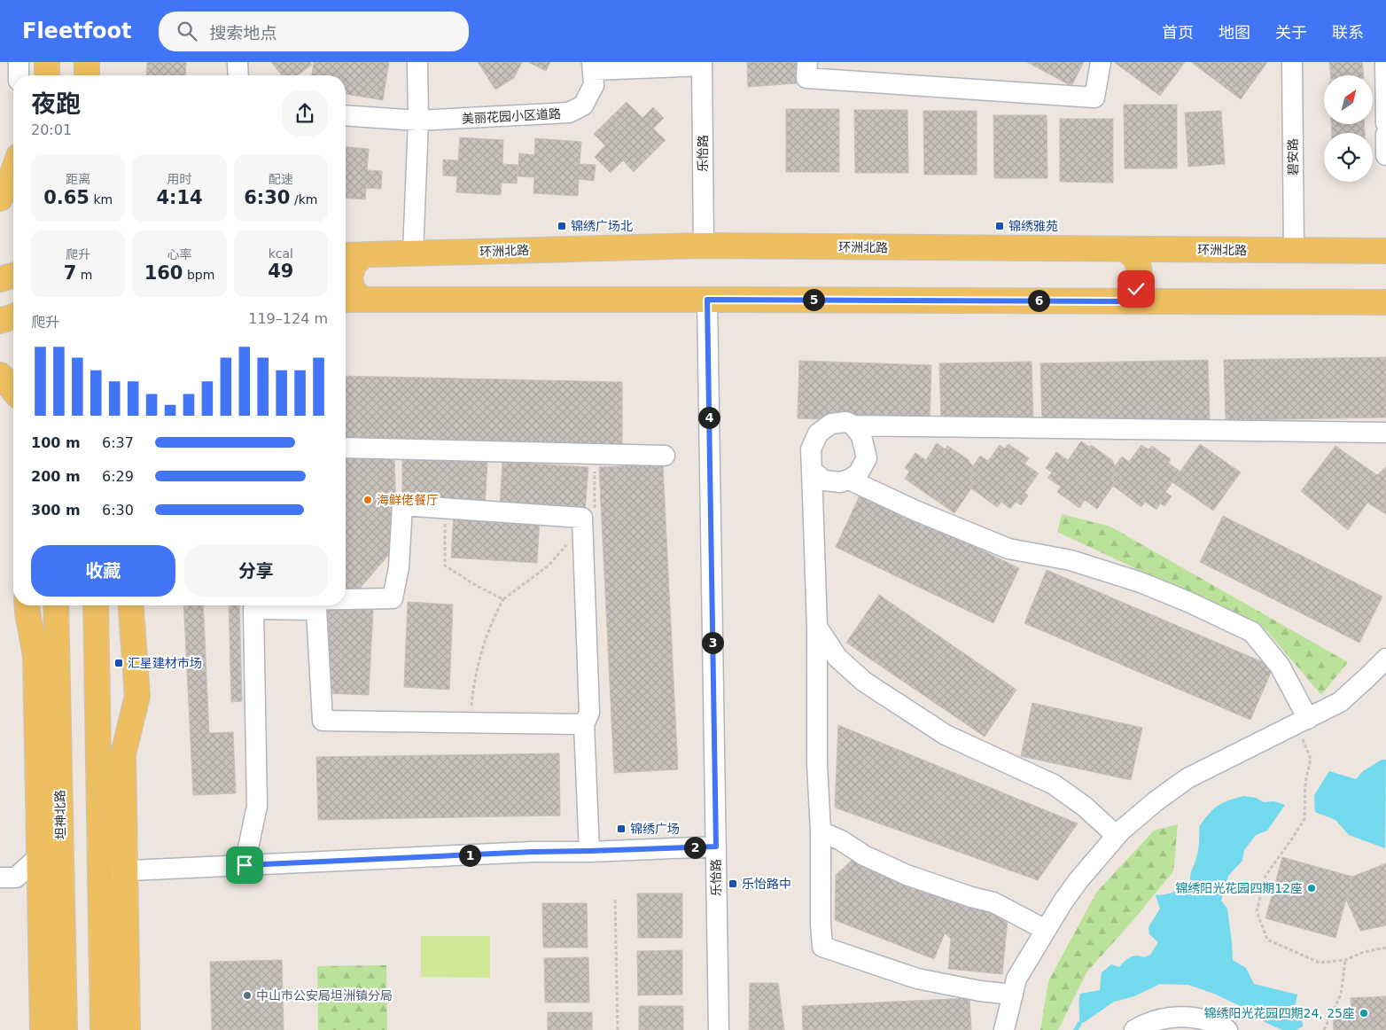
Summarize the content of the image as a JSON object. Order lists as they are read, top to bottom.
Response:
{
  "streets": {
    "main road": ["环洲北路", "坦神北路"],
    "street": ["美丽花园小区道路", "乐怡路", "碧安路"]
  },
  "crossings": [
    ["乐怡路", "环洲北路"],
    ["碧安路", "环洲北路"]
  ],
  "places": {
    "transit": [
      "锦绣广场北",
      "锦绣雅苑",
      "汇星建材市场",
      "锦绣广场",
      "乐怡路中"
    ],
    "other": [
      "海鲜佬餐厅",
      "锦绣阳光花园四期12座",
      "中山市公安局坦洲镇分局",
      "锦绣阳光花园四期24, 25座"
    ]
  },
  "north": "top right",
  "page": {
    "header": "Fleetfoot",
    "search": "搜索地点",
    "nav": [
      "首页",
      "地图",
      "关于",
      "联系"
    ],
    "heading": ["夜跑", "20:01"],
    "stats": [
      ["距离", "0.65 km"],
      ["用时", "4:14"],
      ["配速", "6:30 /km"],
      ["爬升", "7 m"],
      ["心率", "160 bpm"],
      ["kcal", "49"]
    ],
    "pins": [
      "5",
      "6",
      "4",
      "3",
      "2",
      "1"
    ],
    "chart": ["爬升", "119–124 m"],
    "list": [
      {
        "name": "100 m",
        "note": "6:37"
      },
      {
        "name": "200 m",
        "note": "6:29"
      },
      {
        "name": "300 m",
        "note": "6:30"
      }
    ],
    "buttons": ["收藏", "分享"]
  }
}
